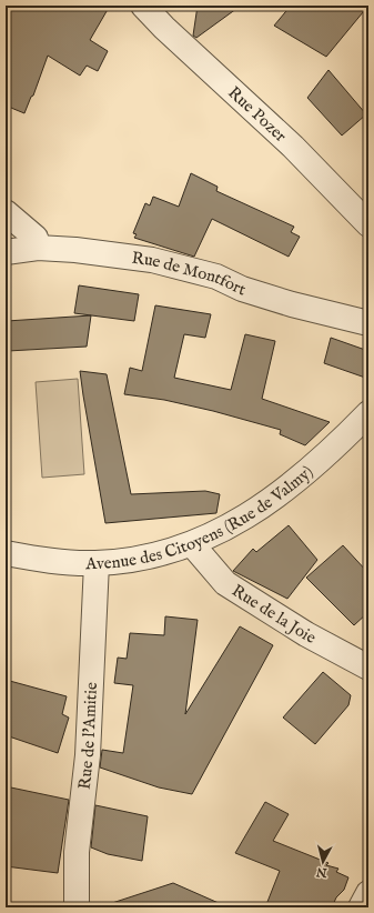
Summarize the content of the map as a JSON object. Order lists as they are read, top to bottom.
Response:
{
  "streets": {
    "street": [
      "Rue Pozer",
      "Rue de Montfort",
      "Avenue des Citoyens (Rue de Valmy)",
      "Rue de la Joie",
      "Rue de l'Amitie"
    ]
  },
  "crossings": [
    ["Avenue des Citoyens (Rue de Valmy)", "Rue de la Joie"],
    ["Avenue des Citoyens (Rue de Valmy)", "Rue de l'Amitie"]
  ],
  "north": "bottom"
}
